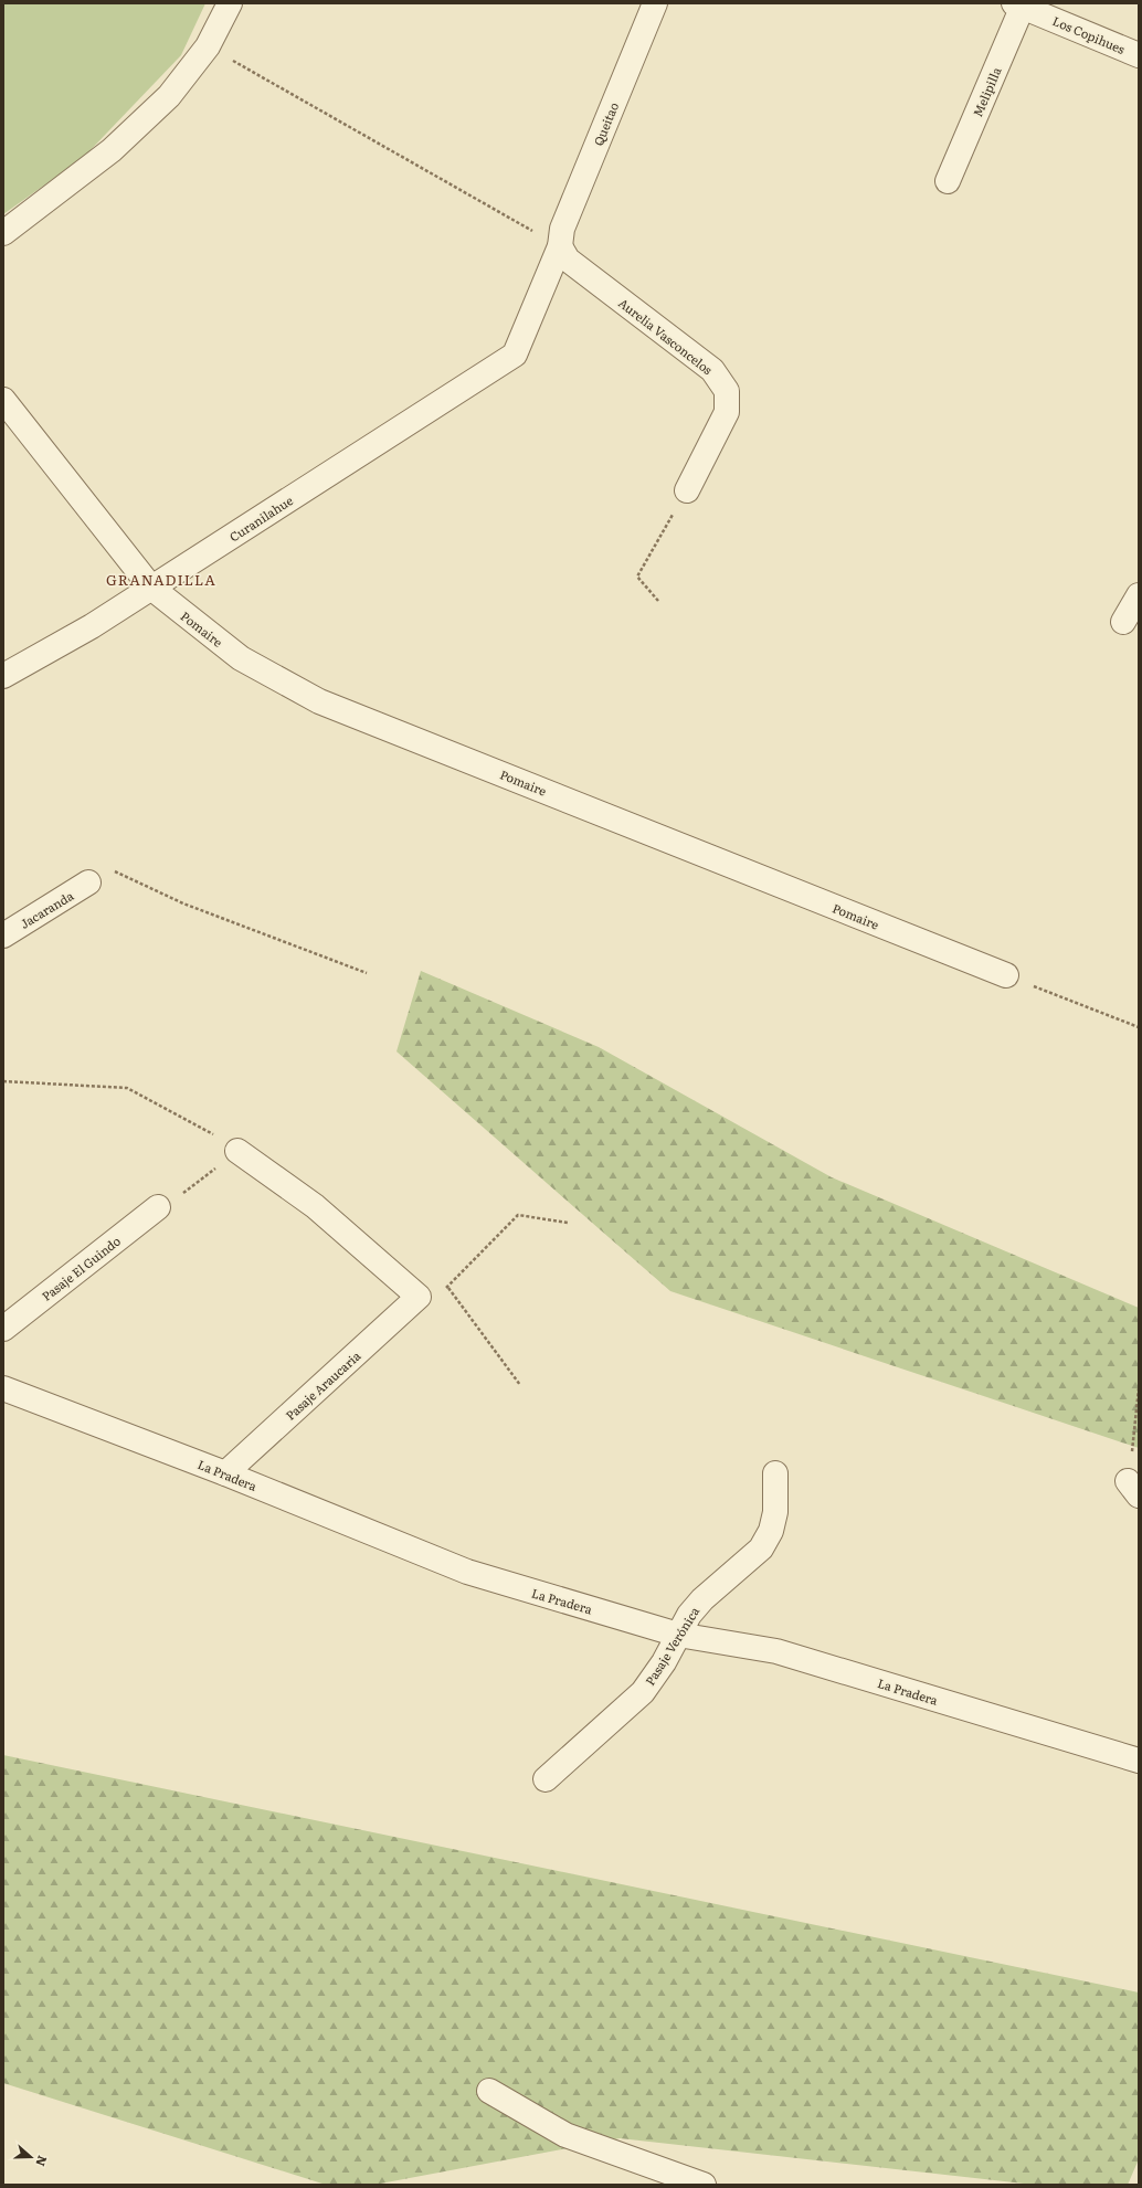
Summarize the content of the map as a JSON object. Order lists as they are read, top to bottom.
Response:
{
  "streets": {
    "street": [
      "Los Copihues",
      "Melipilla",
      "Queitao",
      "Aurelia Vasconcelos",
      "Curanilahue",
      "Pomaire",
      "Jacaranda",
      "Pasaje El Guindo",
      "Pasaje Araucaria",
      "La Pradera",
      "Pasaje Verónica"
    ]
  },
  "crossings": [
    ["Los Copihues", "Melipilla"],
    ["Queitao", "Aurelia Vasconcelos"],
    ["Queitao", "Curanilahue"],
    ["Curanilahue", "Pomaire"],
    ["Pasaje Araucaria", "La Pradera"],
    ["La Pradera", "Pasaje Verónica"]
  ],
  "districts": ["GRANADILLA"],
  "north": "right"
}
